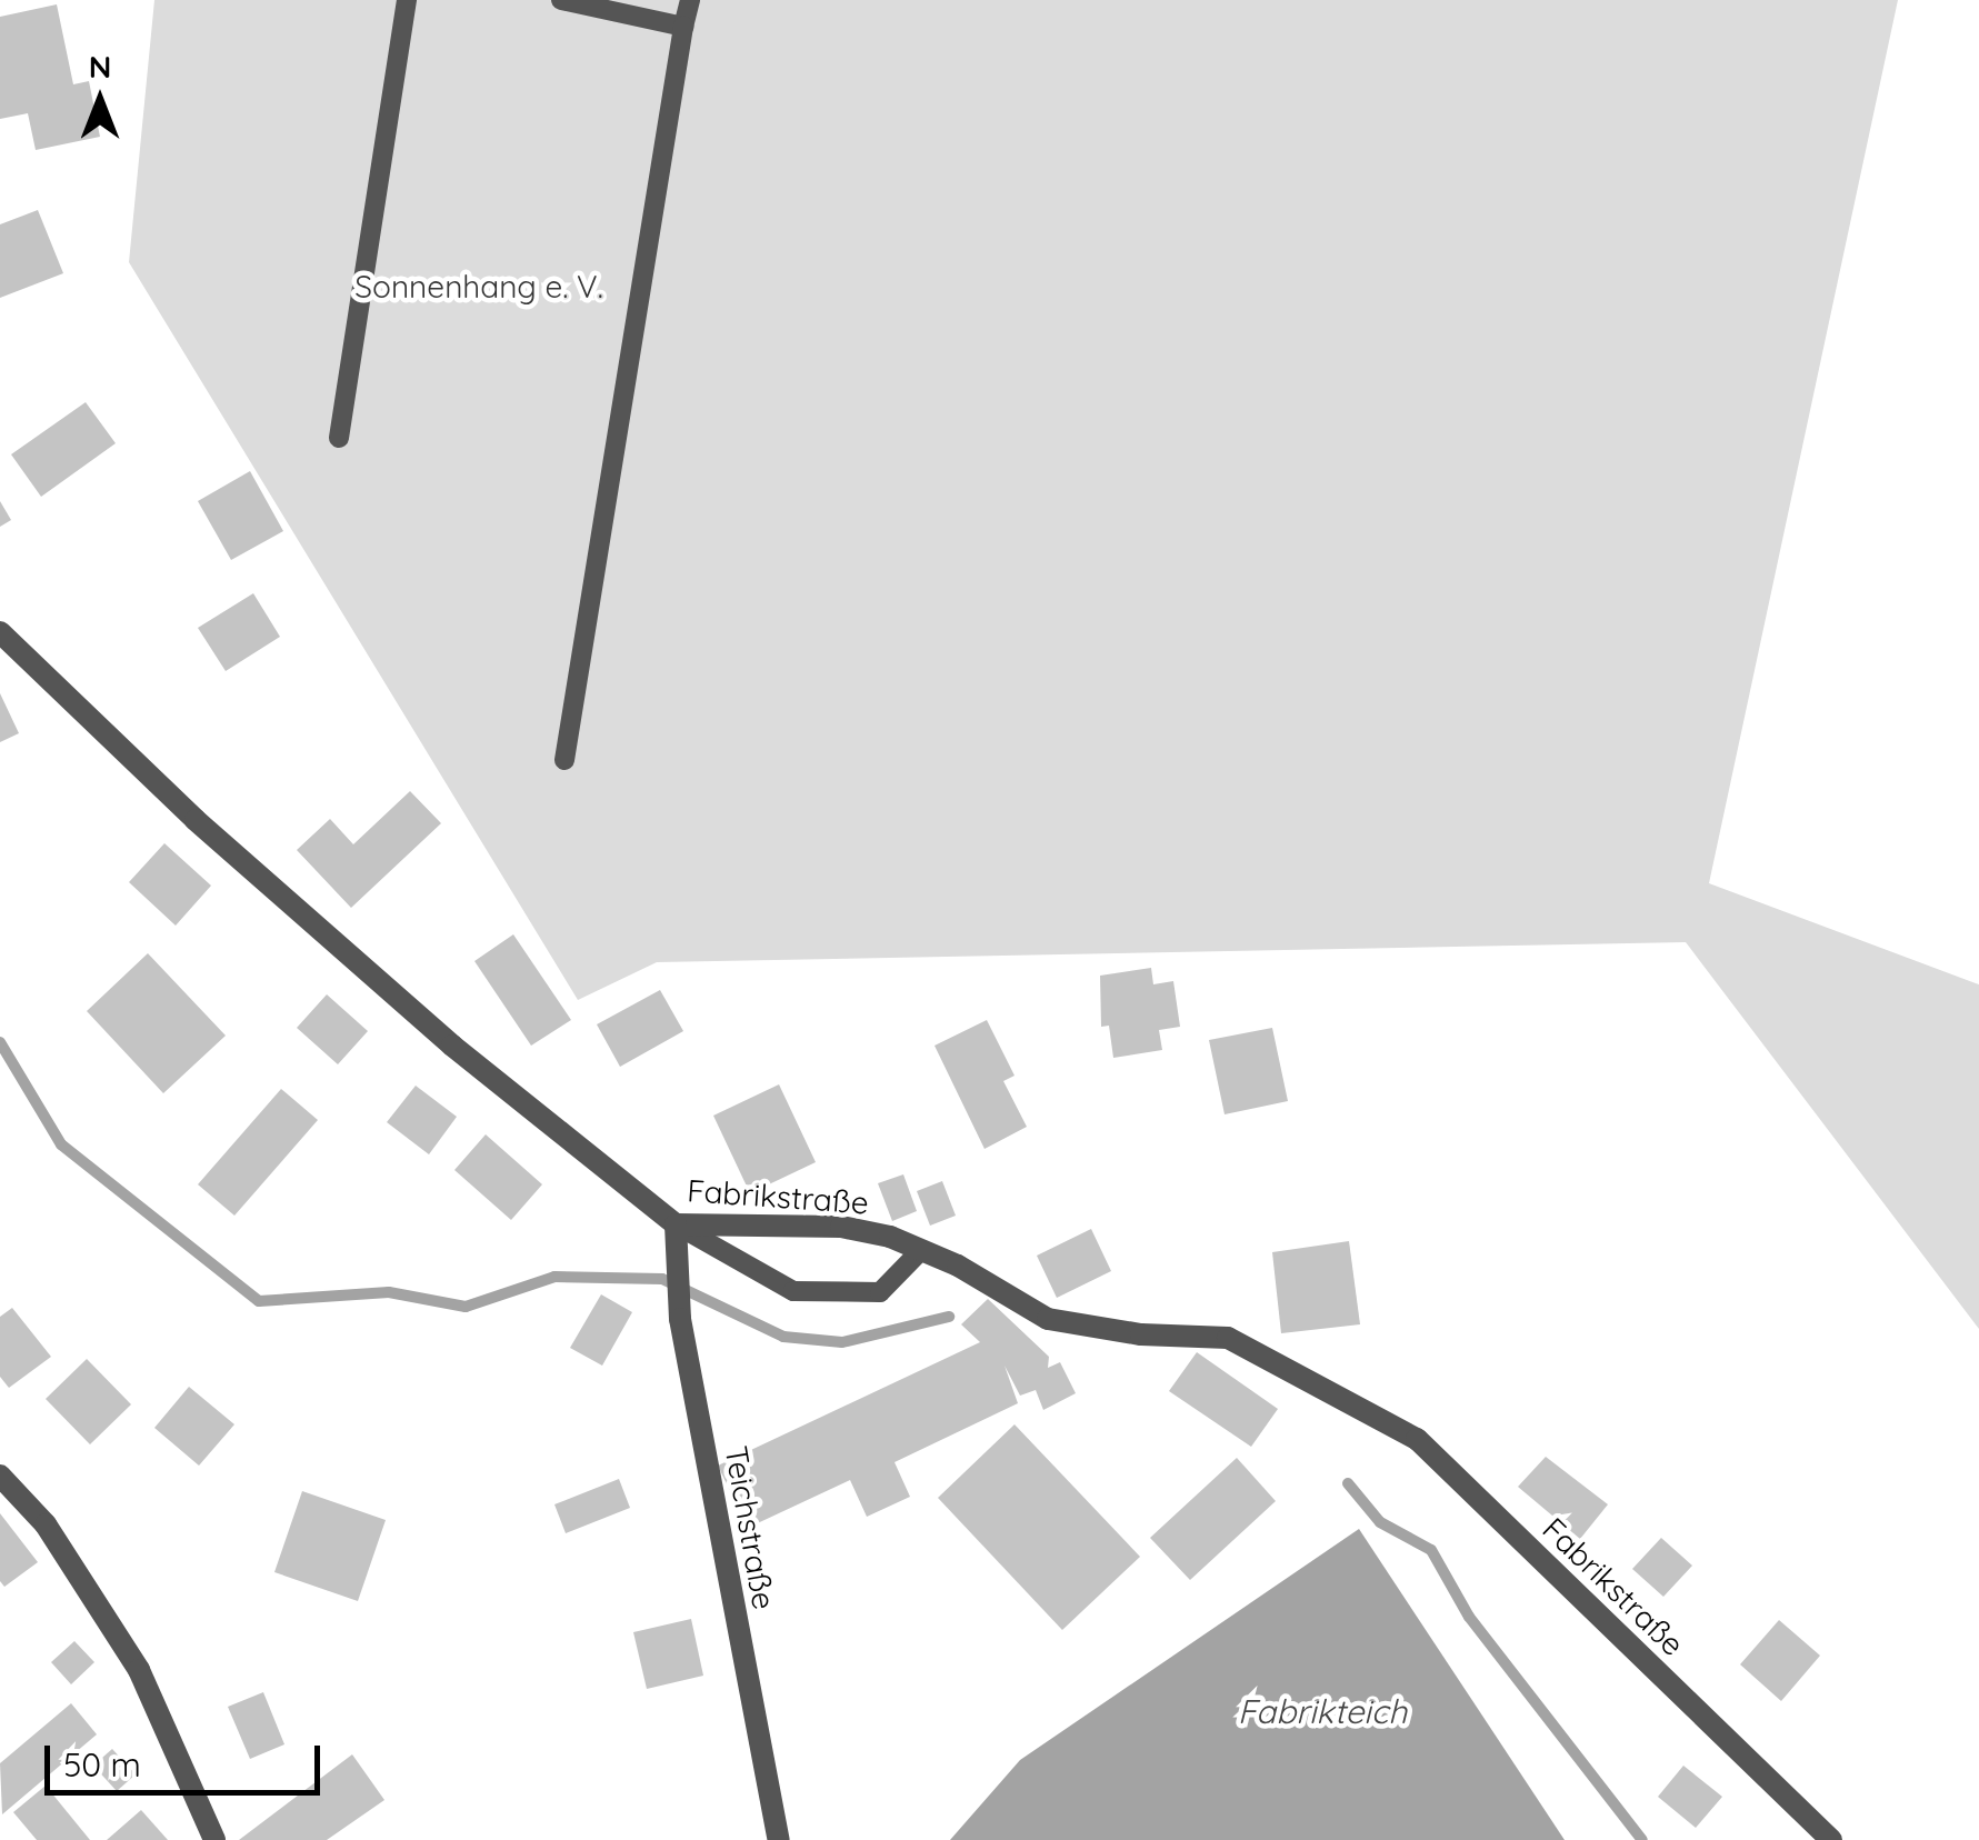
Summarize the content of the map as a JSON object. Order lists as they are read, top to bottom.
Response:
{
  "streets": {
    "street": ["Fabrikstraße", "Teichstraße"]
  },
  "crossings": [
    ["Fabrikstraße", "Teichstraße"]
  ],
  "water": ["Fabrikteich"],
  "parks": ["Sonnenhang e. V."],
  "scale_bar": "50 m",
  "north": "top"
}
